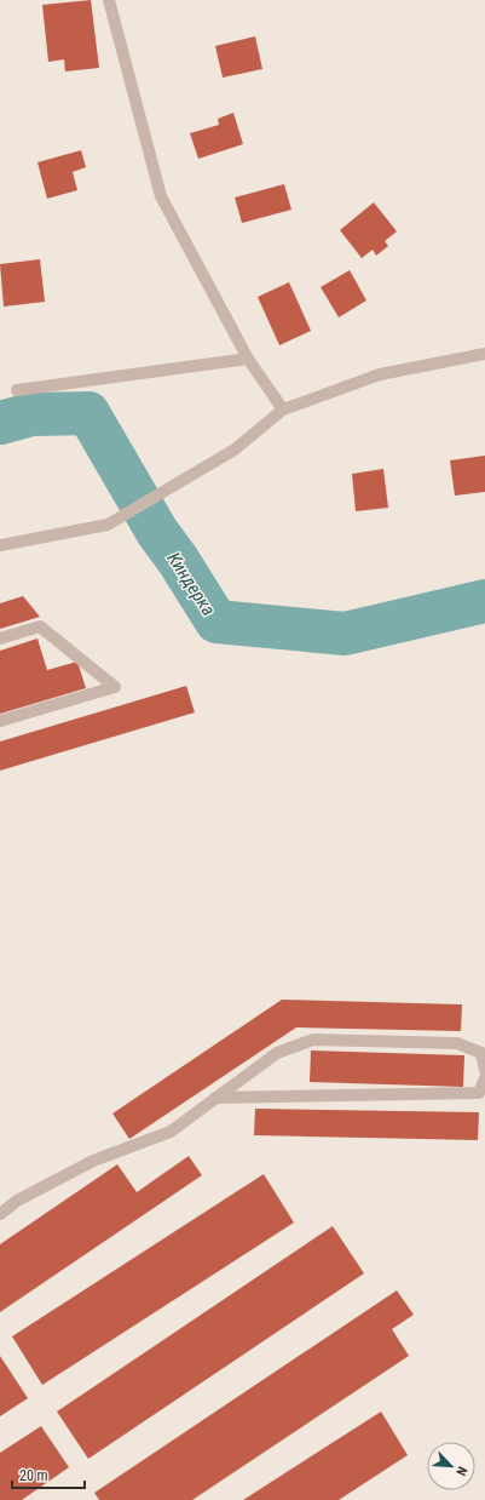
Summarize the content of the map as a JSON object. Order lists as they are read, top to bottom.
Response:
{
  "water": ["Киндерка"],
  "scale_bar": "20 m",
  "north": "bottom right"
}
